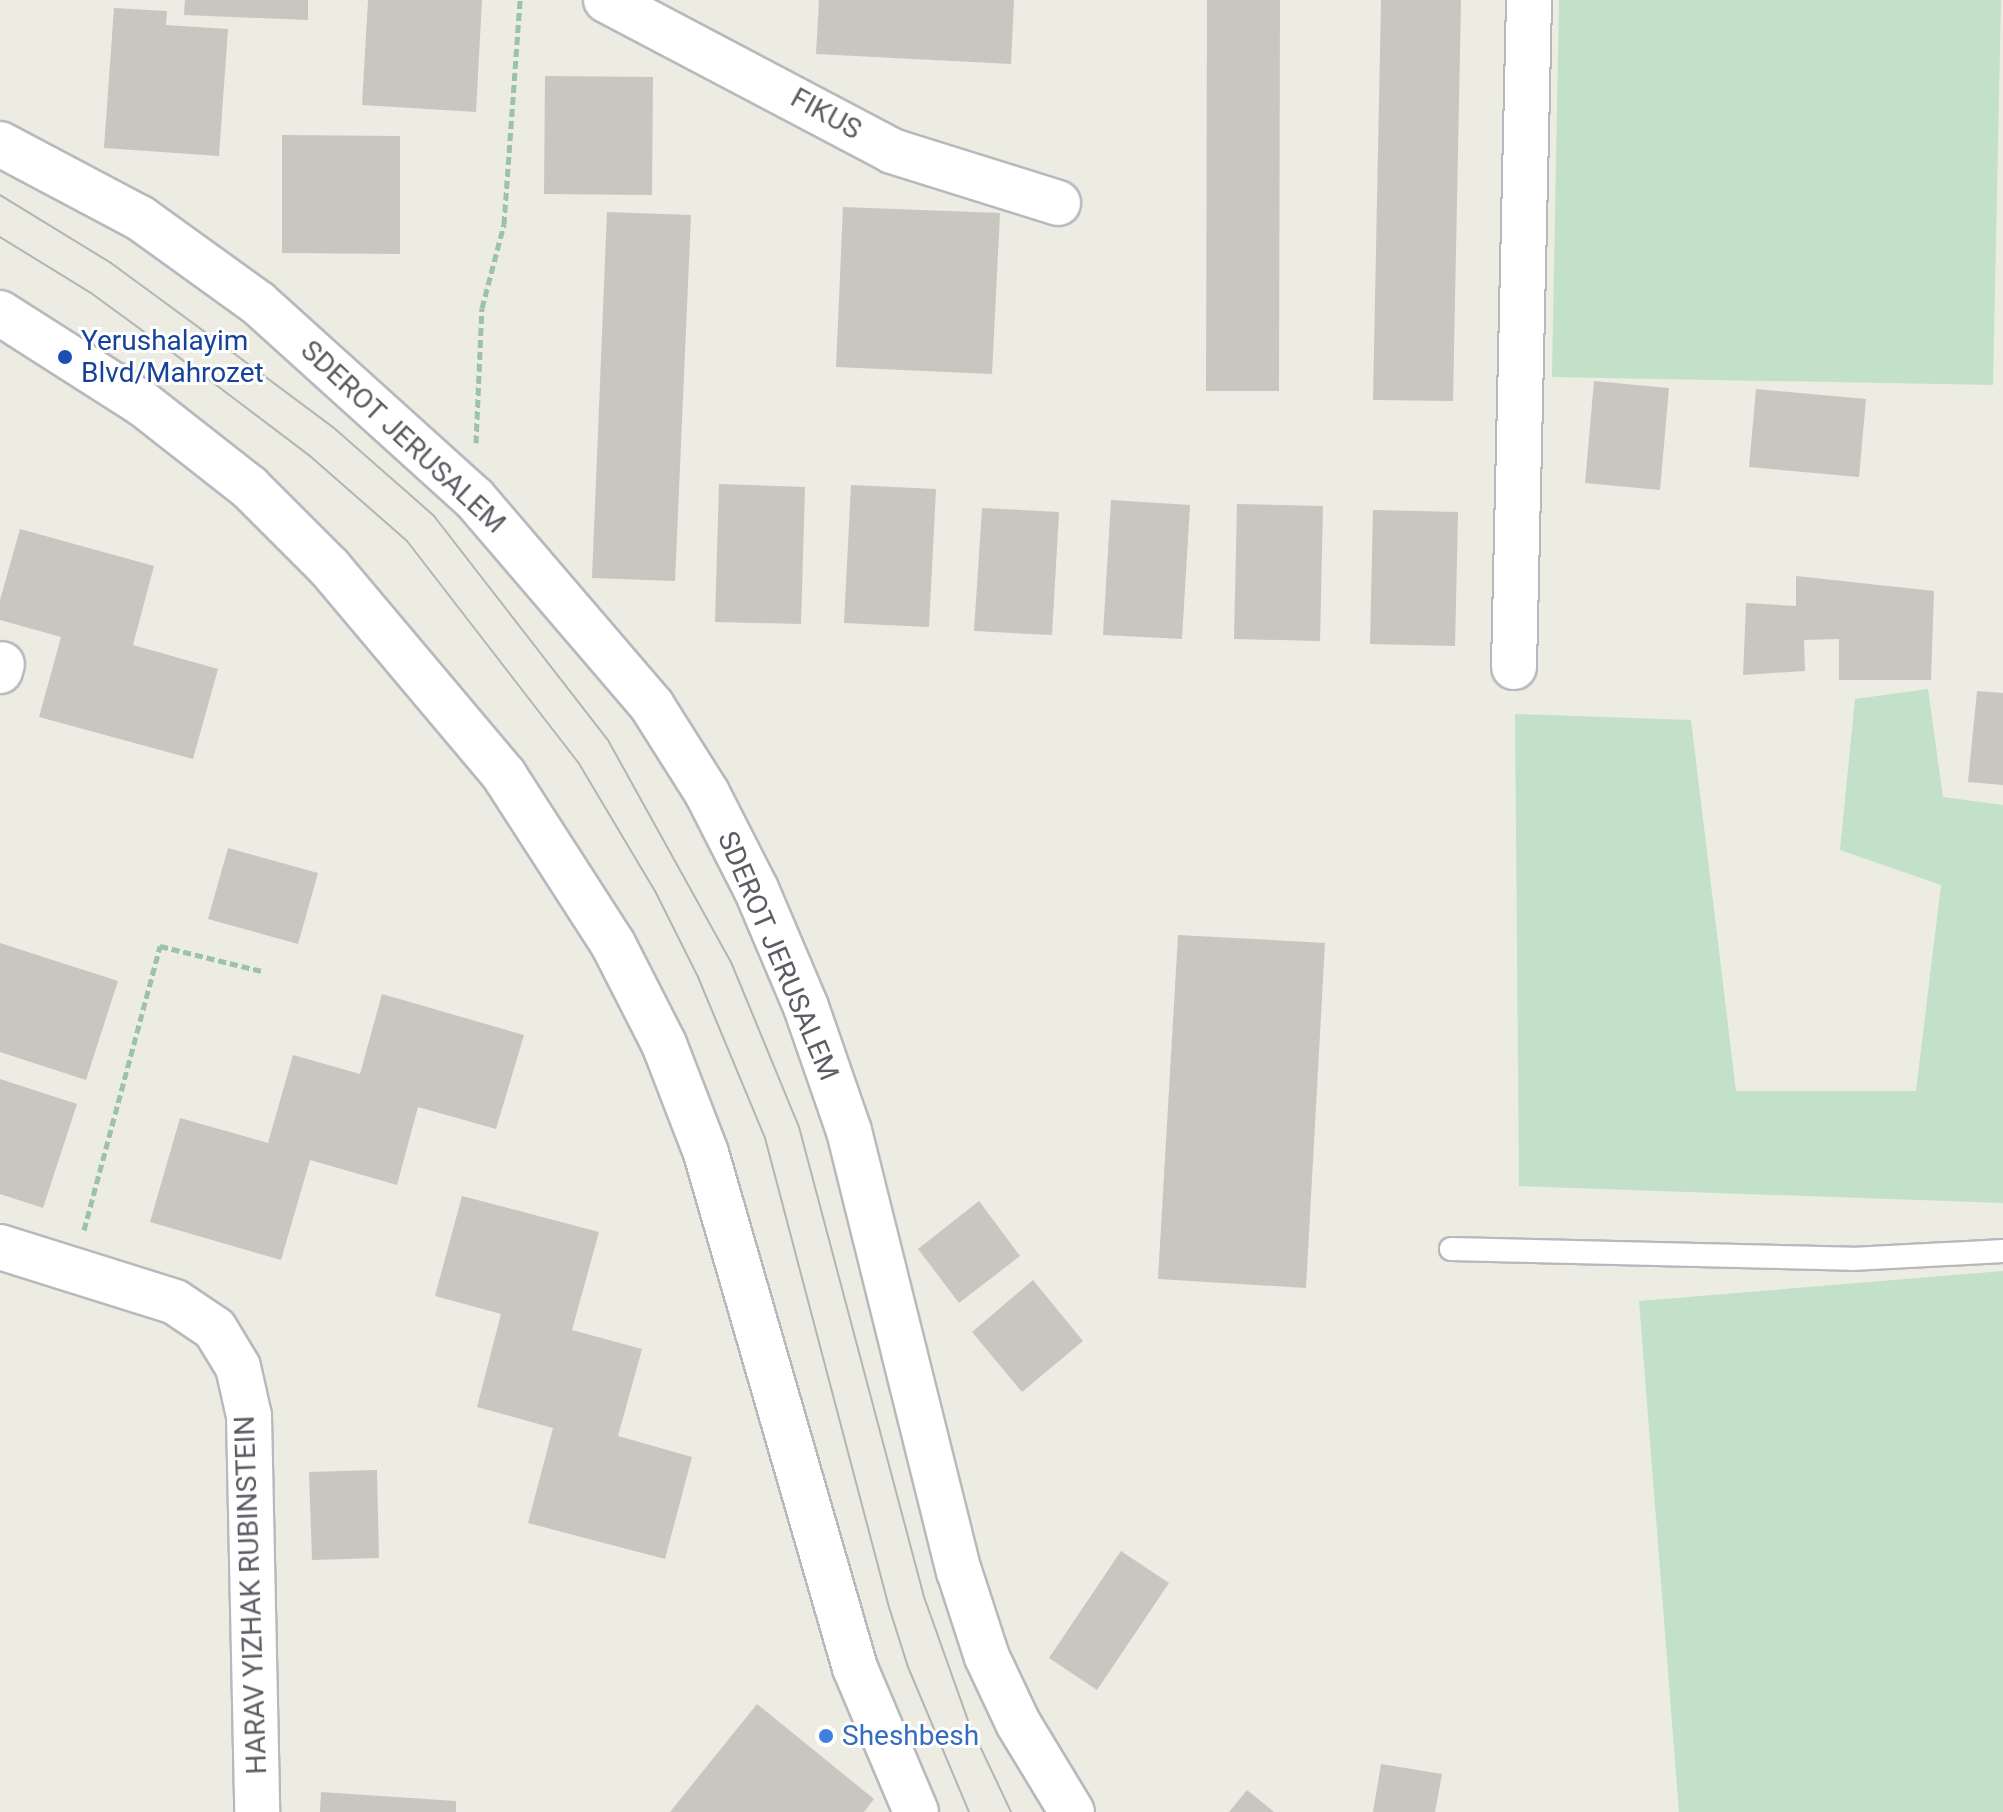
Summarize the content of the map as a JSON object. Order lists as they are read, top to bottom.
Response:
{
  "streets": {
    "main road": ["FIKUS", "SDEROT JERUSALEM", "HARAV YIZHAK RUBINSTEIN"]
  },
  "places": ["Yerushalayim Blvd/Mahrozet", "Sheshbesh"]
}
